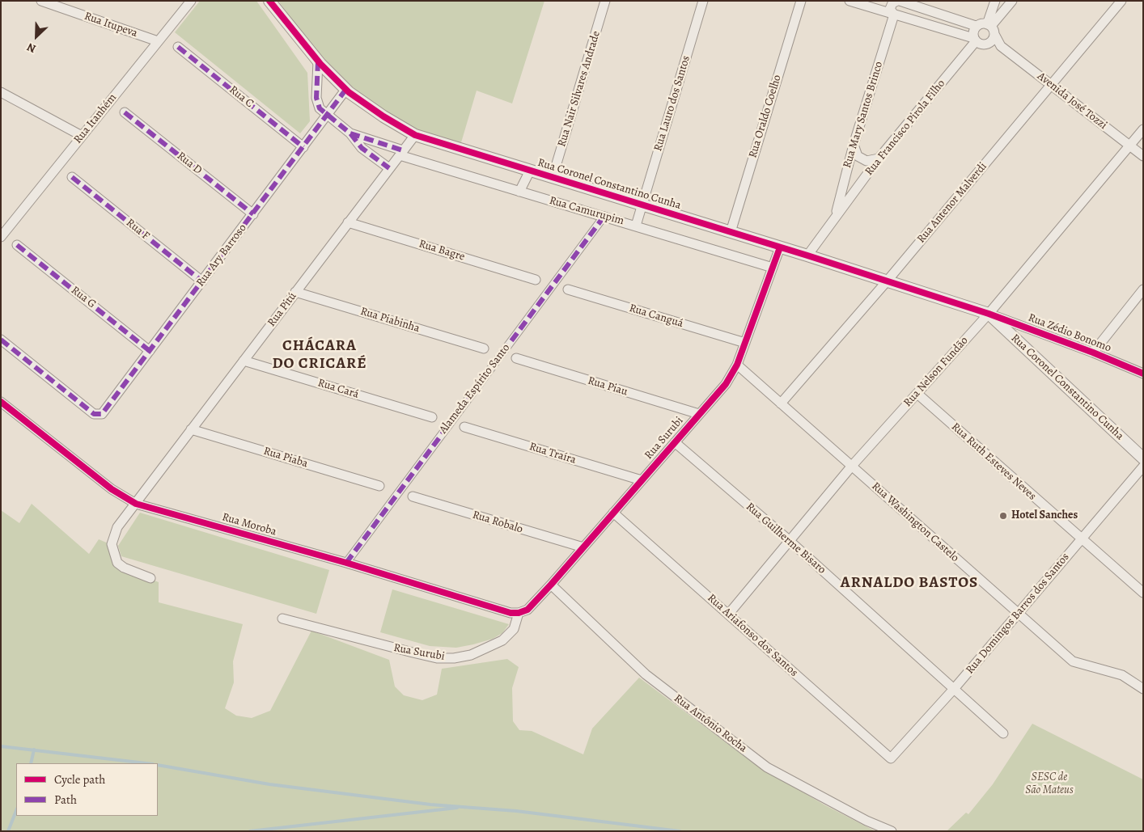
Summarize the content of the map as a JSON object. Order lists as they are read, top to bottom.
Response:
{
  "streets": {
    "street": [
      "Rua Itupeva",
      "Rua Nair Silvares Andrade",
      "Rua C",
      "Avenida José Tozzi",
      "Rua Lauro dos Santos",
      "Rua Mary Santos Brinco",
      "Rua Oraldo Coelho",
      "Rua Itanhém",
      "Rua Francisco Pirola Filho",
      "Rua D",
      "Rua Coronel Constantino Cunha",
      "Rua Antenor Malverdi",
      "Rua Camurupim",
      "Rua F",
      "Rua Bagre",
      "Rua Ary Barroso",
      "Rua G",
      "Rua Pitú",
      "Rua Canguá",
      "Rua Piabinha",
      "Rua Zédio Bonomo",
      "Rua Nelson Fundão",
      "Rua Piau",
      "Rua Cará",
      "Alameda Espírito Santo",
      "Rua Surubi",
      "Rua Traíra",
      "Rua Piaba",
      "Rua Ruth Esteves Neves",
      "Rua Robalo",
      "Rua Washington Castelo",
      "Rua Moroba",
      "Rua Guilherme Bisaro",
      "Rua Domingos Barros dos Santos",
      "Rua Ariafonso dos Santos",
      "Rua Antônio Rocha"
    ]
  },
  "crossings": [
    ["Rua Itupeva", "Rua Itanhém"],
    ["Rua Nair Silvares Andrade", "Rua Coronel Constantino Cunha"],
    ["Rua C", "Rua Ary Barroso"],
    ["Avenida José Tozzi", "Rua Mary Santos Brinco"],
    ["Avenida José Tozzi", "Rua Francisco Pirola Filho"],
    ["Avenida José Tozzi", "Rua Antenor Malverdi"],
    ["Avenida José Tozzi", "Rua Nelson Fundão"],
    ["Rua Lauro dos Santos", "Rua Coronel Constantino Cunha"],
    ["Rua Lauro dos Santos", "Rua Camurupim"],
    ["Rua Mary Santos Brinco", "Rua Francisco Pirola Filho"],
    ["Rua Oraldo Coelho", "Rua Coronel Constantino Cunha"],
    ["Rua D", "Rua Ary Barroso"],
    ["Rua Coronel Constantino Cunha", "Rua Antenor Malverdi"],
    ["Rua Coronel Constantino Cunha", "Rua Ary Barroso"],
    ["Rua Coronel Constantino Cunha", "Rua Pitú"],
    ["Rua Coronel Constantino Cunha", "Rua Zédio Bonomo"],
    ["Rua Coronel Constantino Cunha", "Rua Nelson Fundão"],
    ["Rua Coronel Constantino Cunha", "Rua Surubi"],
    ["Rua Antenor Malverdi", "Rua Washington Castelo"],
    ["Rua Camurupim", "Rua Pitú"],
    ["Rua Camurupim", "Alameda Espírito Santo"],
    ["Rua Camurupim", "Rua Surubi"],
    ["Rua F", "Rua Ary Barroso"],
    ["Rua Bagre", "Rua Pitú"],
    ["Rua Ary Barroso", "Rua G"],
    ["Rua Pitú", "Rua Piabinha"],
    ["Rua Pitú", "Rua Cará"],
    ["Rua Pitú", "Rua Piaba"],
    ["Rua Pitú", "Rua Moroba"],
    ["Rua Canguá", "Rua Surubi"],
    ["Rua Zédio Bonomo", "Rua Nelson Fundão"],
    ["Rua Nelson Fundão", "Rua Ruth Esteves Neves"],
    ["Rua Nelson Fundão", "Rua Washington Castelo"],
    ["Rua Nelson Fundão", "Rua Guilherme Bisaro"],
    ["Rua Nelson Fundão", "Rua Ariafonso dos Santos"],
    ["Rua Piau", "Rua Surubi"],
    ["Alameda Espírito Santo", "Rua Moroba"],
    ["Rua Surubi", "Rua Traíra"],
    ["Rua Surubi", "Rua Robalo"],
    ["Rua Surubi", "Rua Washington Castelo"],
    ["Rua Surubi", "Rua Moroba"],
    ["Rua Surubi", "Rua Guilherme Bisaro"],
    ["Rua Surubi", "Rua Ariafonso dos Santos"],
    ["Rua Surubi", "Rua Antônio Rocha"],
    ["Rua Ruth Esteves Neves", "Rua Domingos Barros dos Santos"],
    ["Rua Washington Castelo", "Rua Domingos Barros dos Santos"],
    ["Rua Guilherme Bisaro", "Rua Domingos Barros dos Santos"],
    ["Rua Domingos Barros dos Santos", "Rua Ariafonso dos Santos"]
  ],
  "districts": ["CHÁCARA DO CRICARÉ", "ARNALDO BASTOS"],
  "parks": ["SESC de São Mateus"],
  "places": ["Hotel Sanches"],
  "legend": ["Cycle path", "Path"],
  "north": "bottom left"
}
